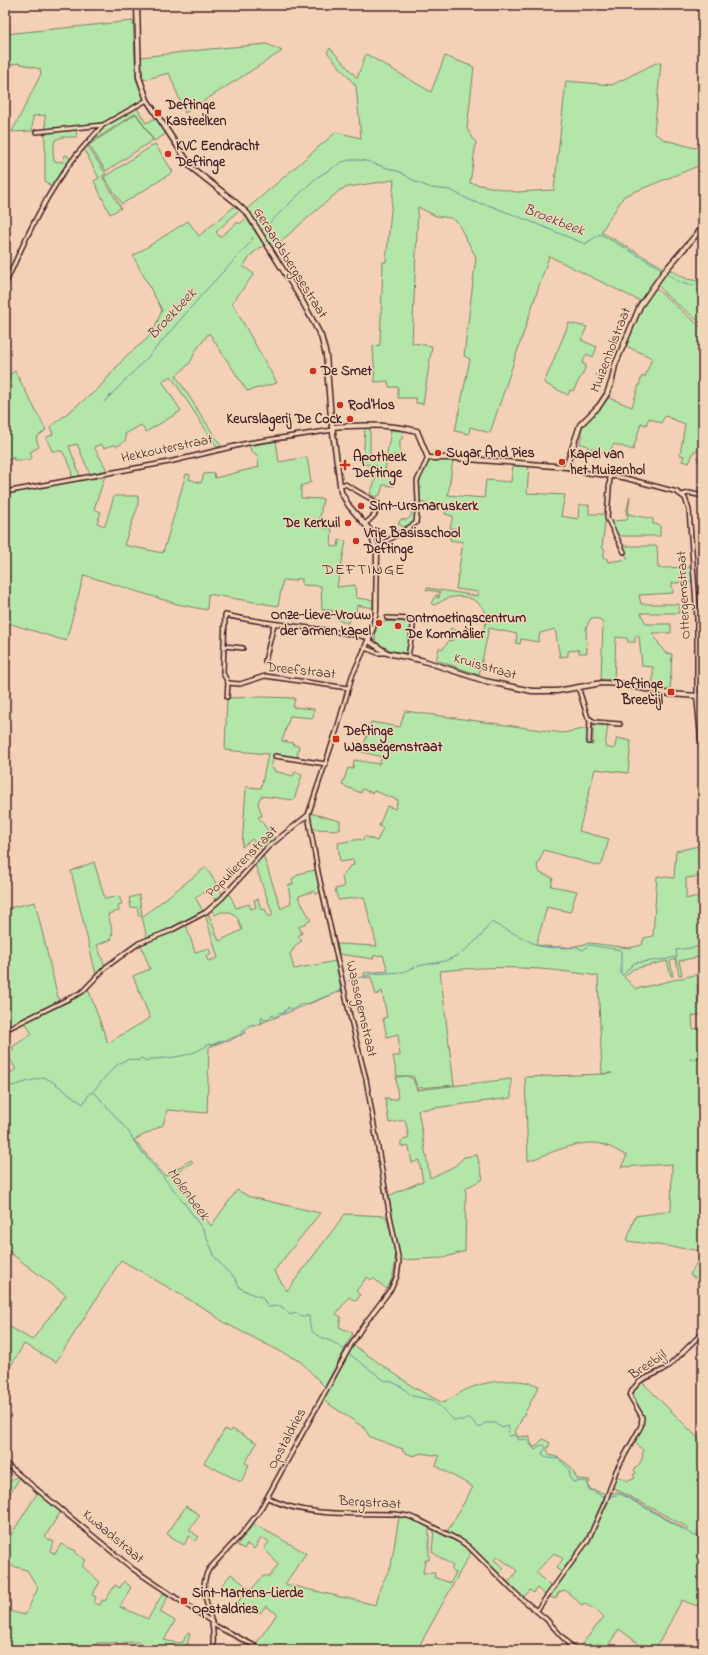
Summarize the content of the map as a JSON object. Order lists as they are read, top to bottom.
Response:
{
  "streets": {
    "street": [
      "Geraardsbergsestraat",
      "Muizenholstraat",
      "Hekkouterstraat",
      "Ottergemstraat",
      "Kruisstraat",
      "Dreefstraat",
      "Populierenstraat",
      "Wassegemstraat",
      "Breebijl",
      "Opstaldries",
      "Bergstraat",
      "Kwaadstraat"
    ]
  },
  "crossings": [
    ["Geraardsbergsestraat", "Hekkouterstraat"],
    ["Ottergemstraat", "Kruisstraat"],
    ["Kruisstraat", "Wassegemstraat"],
    ["Dreefstraat", "Wassegemstraat"],
    ["Populierenstraat", "Wassegemstraat"],
    ["Wassegemstraat", "Opstaldries"],
    ["Breebijl", "Bergstraat"],
    ["Opstaldries", "Bergstraat"],
    ["Opstaldries", "Kwaadstraat"]
  ],
  "districts": ["DEFTINGE"],
  "water": ["Broekbeek", "Molenbeek"],
  "places": {
    "transit": [
      "Deftinge Kasteelken",
      "Deftinge Breebijl",
      "Deftinge Wassegemstraat",
      "Sint-Martens-Lierde Opstaldries"
    ],
    "other": [
      "KVC Eendracht Deftinge",
      "De Smet",
      "Rod'Hos",
      "Keurslagerij De Cock",
      "Sugar And Pies",
      "Kapel van het Muizenhol",
      "Sint-Ursmaruskerk",
      "De Kerkuil",
      "Vrije Basisschool Deftinge",
      "Onze-Lieve-Vrouw der armen kapel",
      "Ontmoetingscentrum De Kommalier"
    ],
    "health": ["Apotheek Deftinge"]
  }
}
